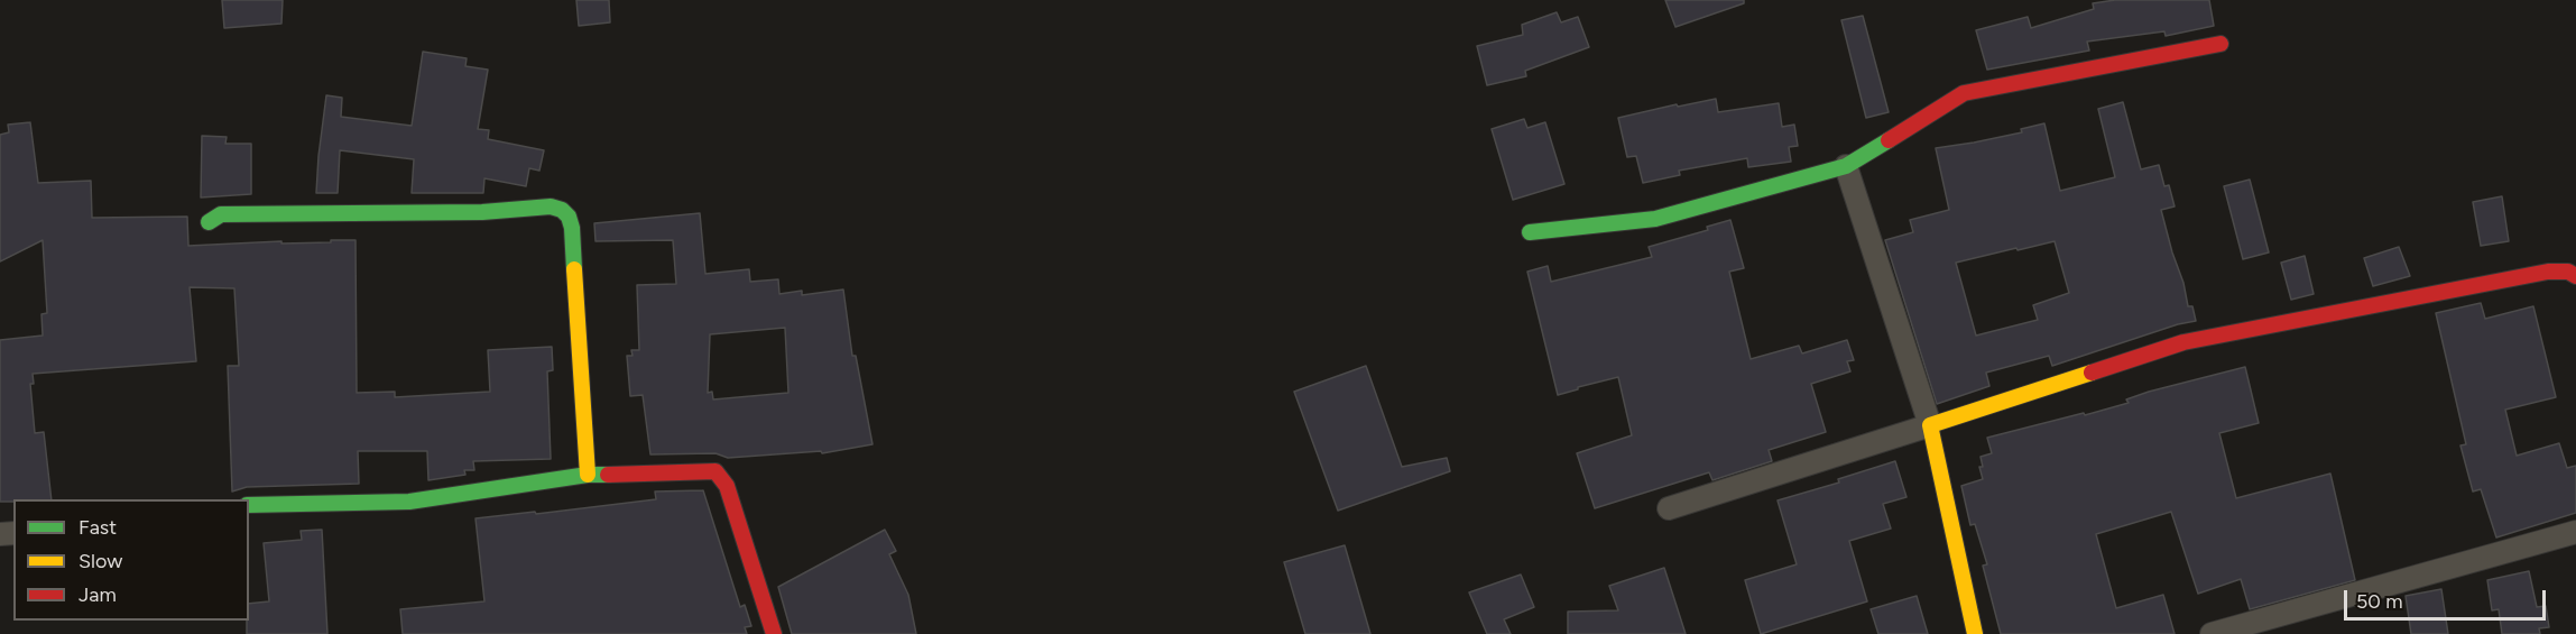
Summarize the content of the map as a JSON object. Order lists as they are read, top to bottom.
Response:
{
  "legend": ["Fast", "Slow", "Jam"],
  "scale_bar": "50 m"
}
